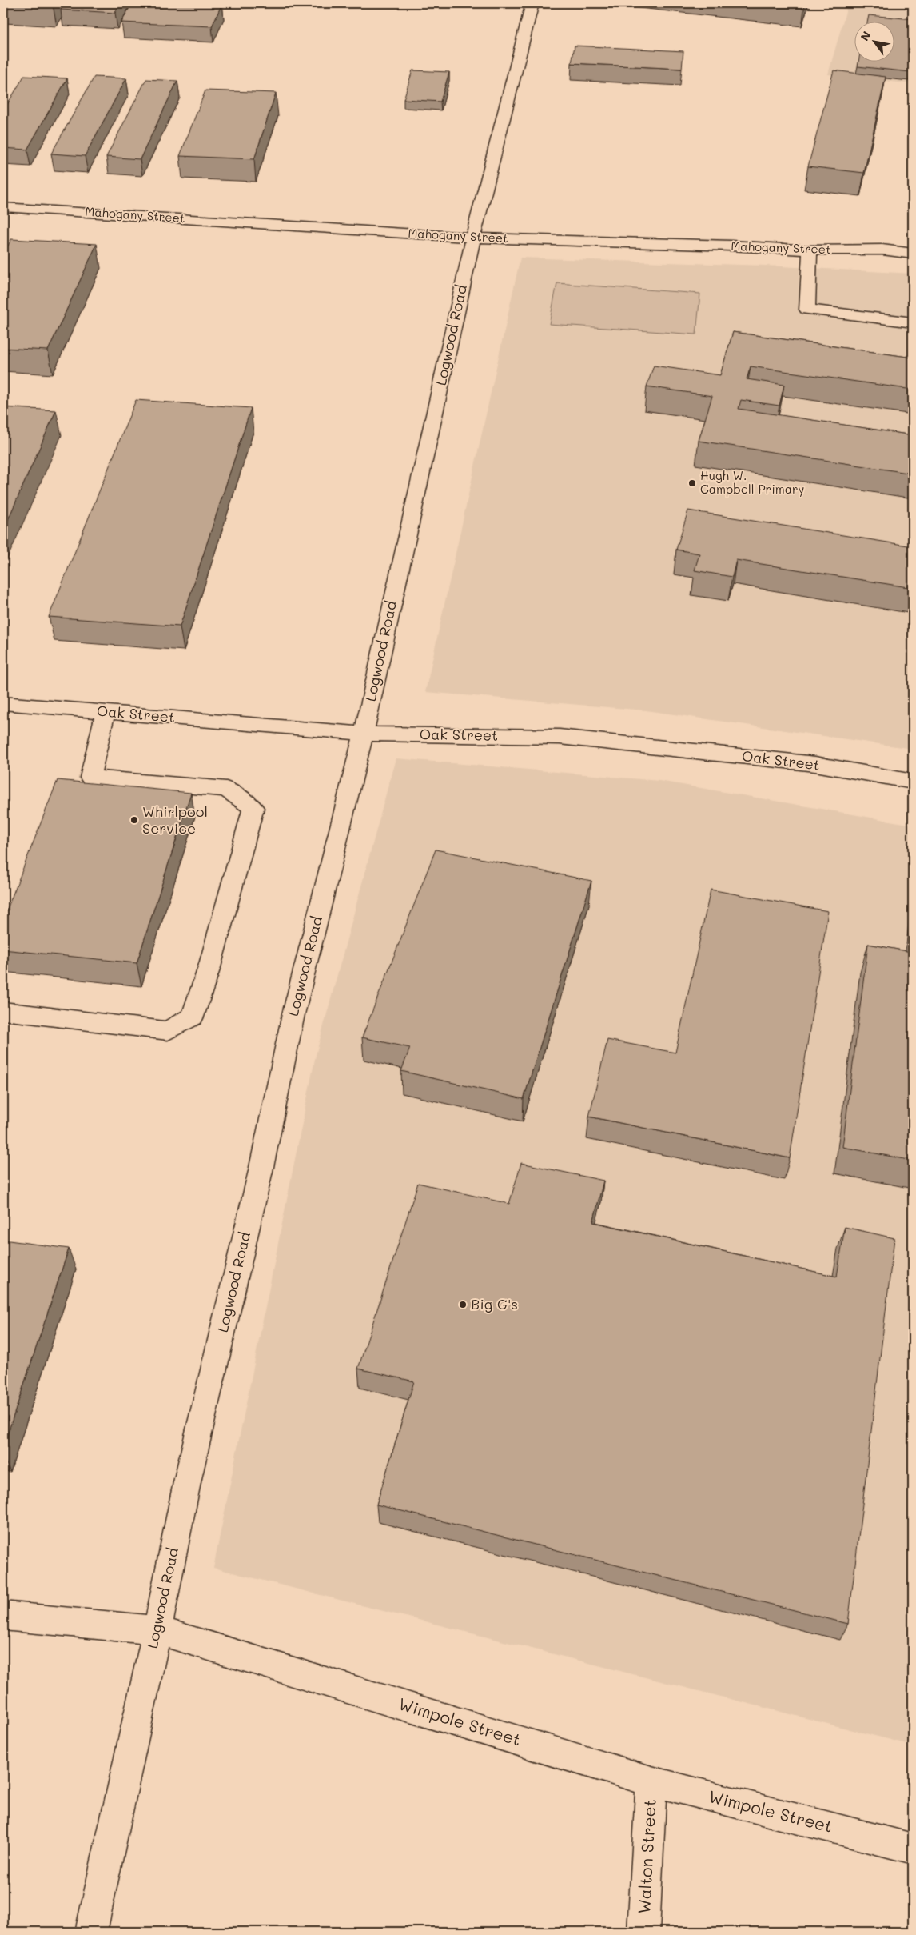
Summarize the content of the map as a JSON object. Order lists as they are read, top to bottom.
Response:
{
  "streets": {
    "street": [
      "Mahogany Street",
      "Logwood Road",
      "Oak Street",
      "Wimpole Street",
      "Walton Street"
    ]
  },
  "crossings": [
    ["Mahogany Street", "Logwood Road"],
    ["Logwood Road", "Oak Street"],
    ["Logwood Road", "Wimpole Street"],
    ["Wimpole Street", "Walton Street"]
  ],
  "places": ["Hugh W. Campbell Primary", "Whirlpool Service", "Big G's"],
  "north": "top left"
}
